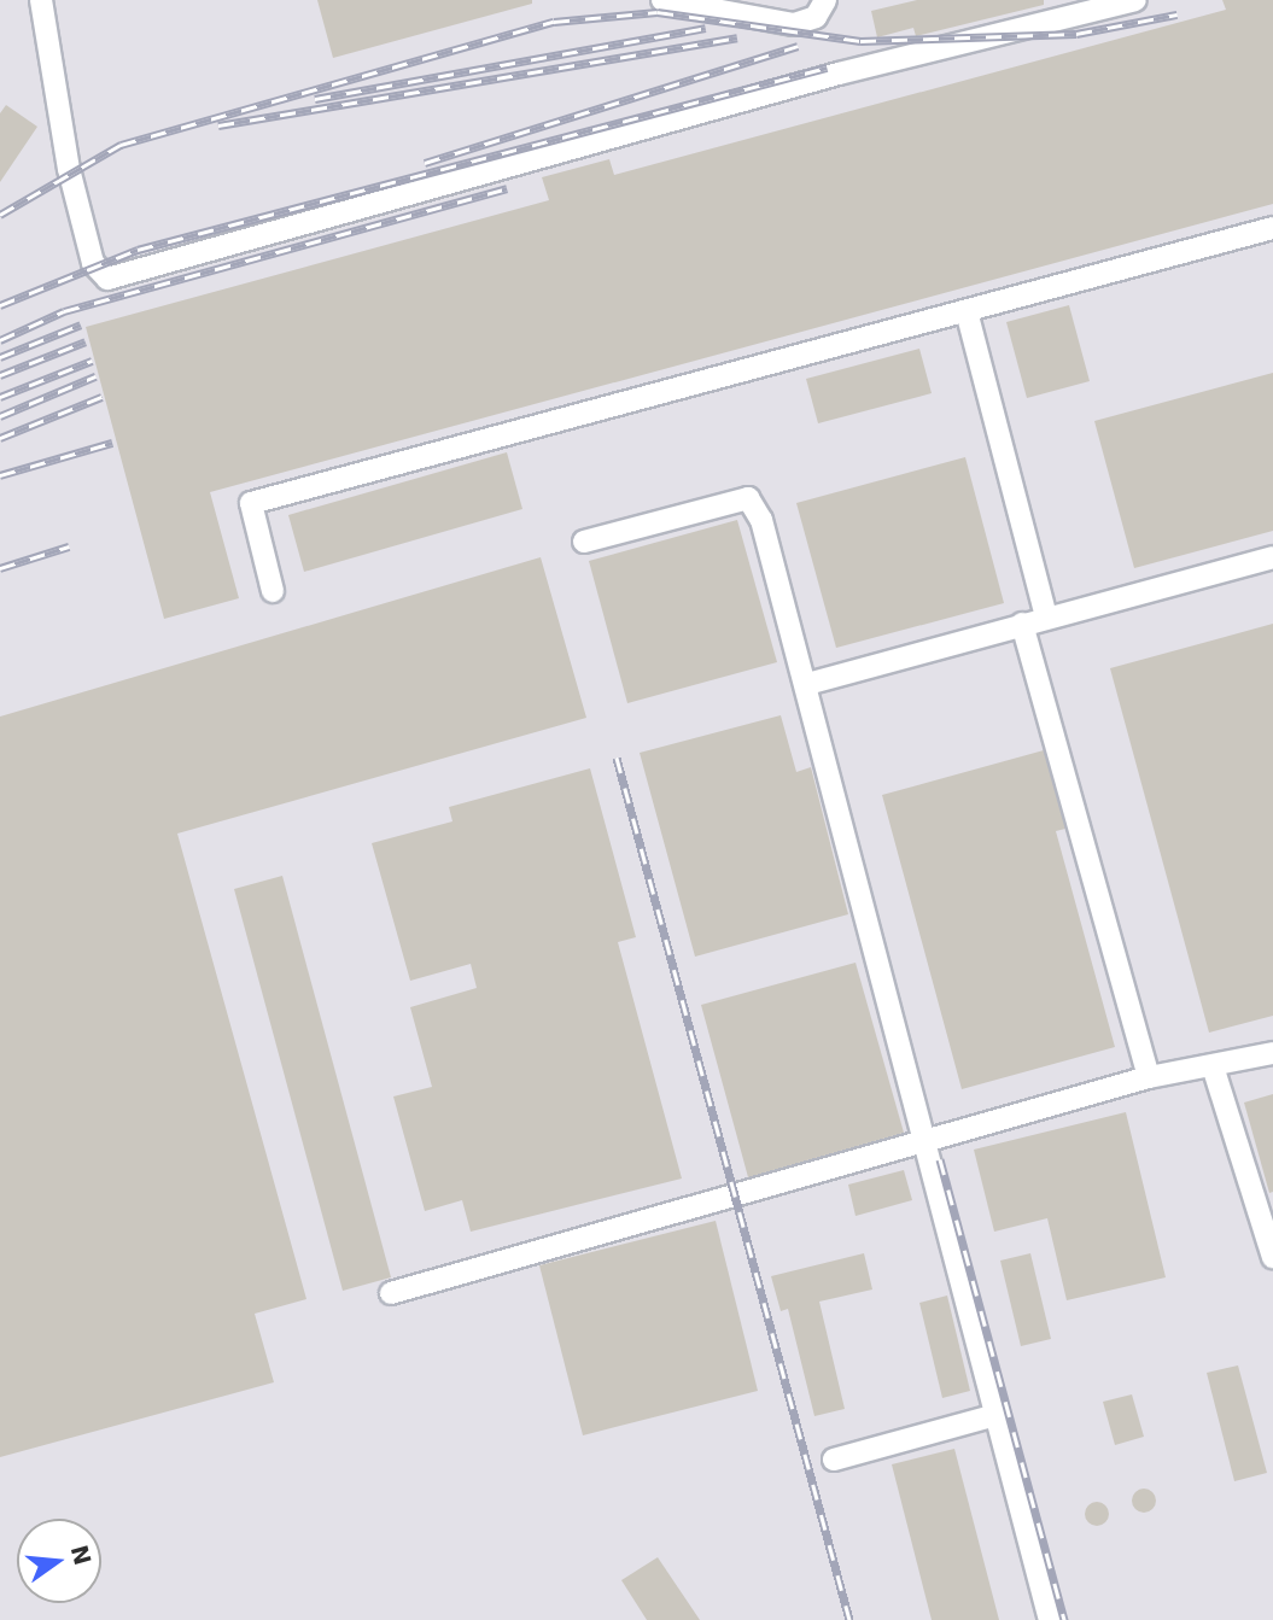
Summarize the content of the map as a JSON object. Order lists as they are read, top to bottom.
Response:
{
  "north": "right"
}
